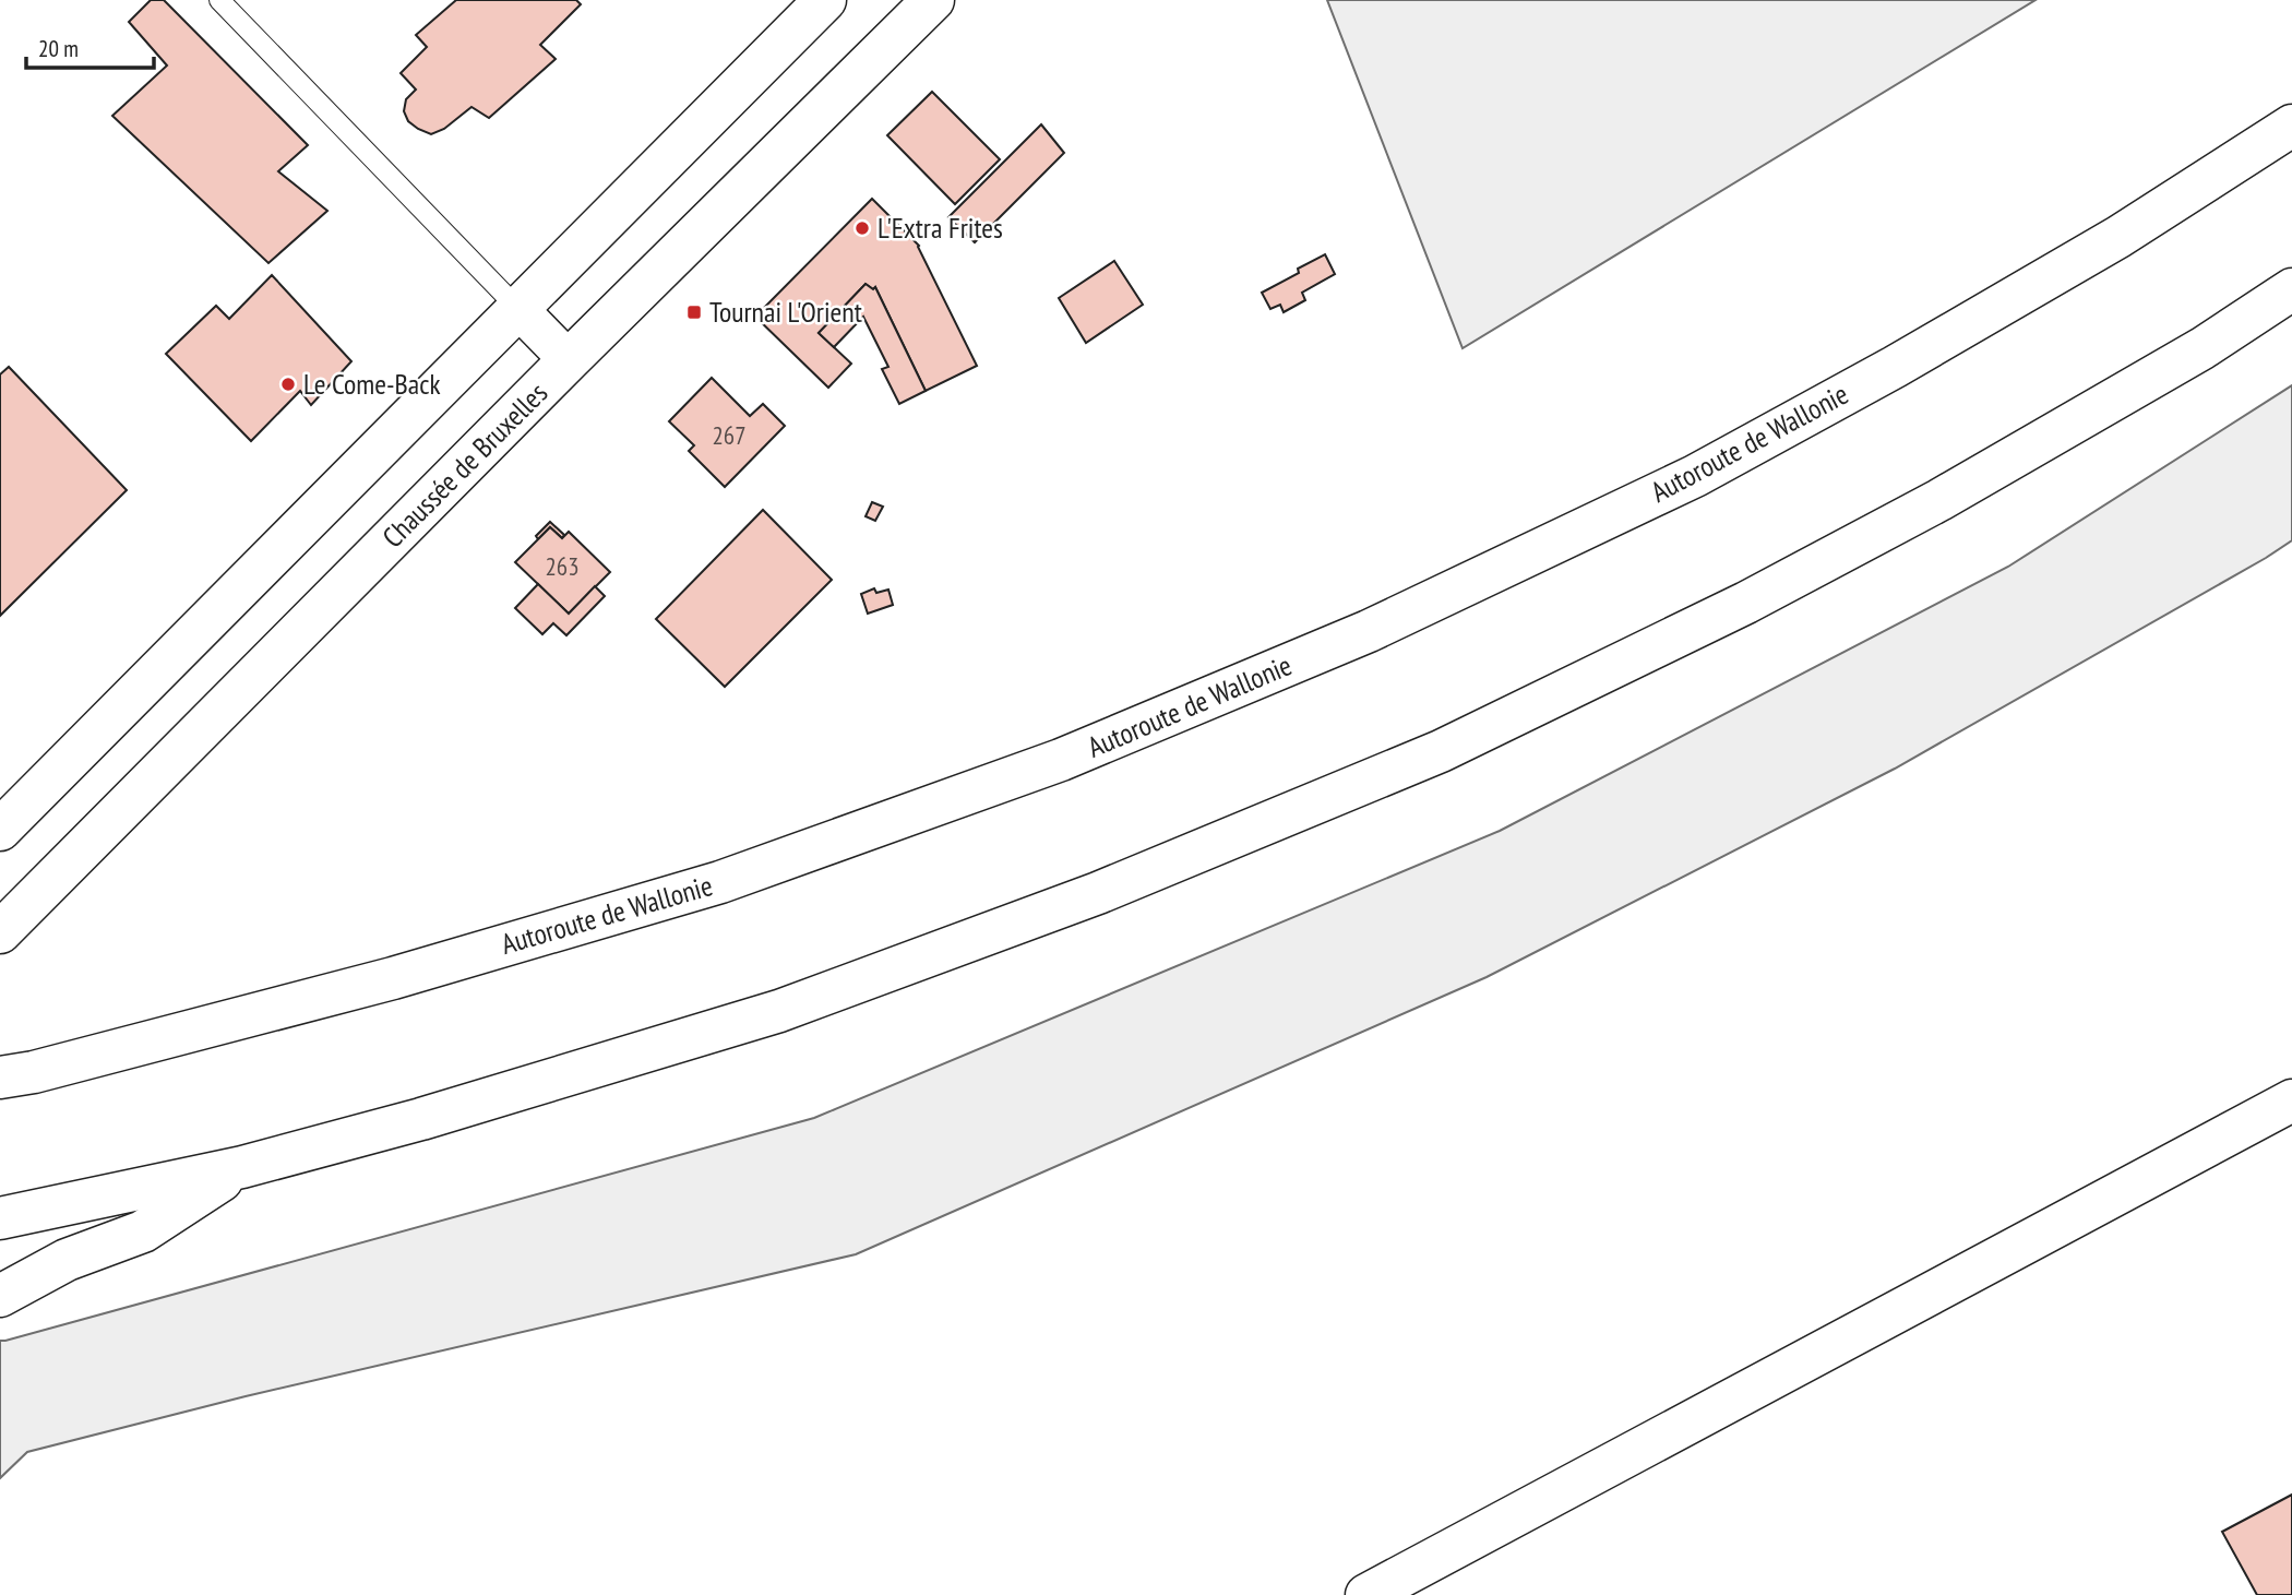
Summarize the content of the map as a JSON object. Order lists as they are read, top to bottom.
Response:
{
  "streets": {
    "main road": ["Autoroute de Wallonie", "Chaussée de Bruxelles"]
  },
  "places": {
    "other": ["L'Extra Frites", "Le Come-Back"],
    "transit": ["Tournai L'Orient"]
  },
  "house_numbers": ["267", "263"],
  "scale_bar": "20 m"
}
